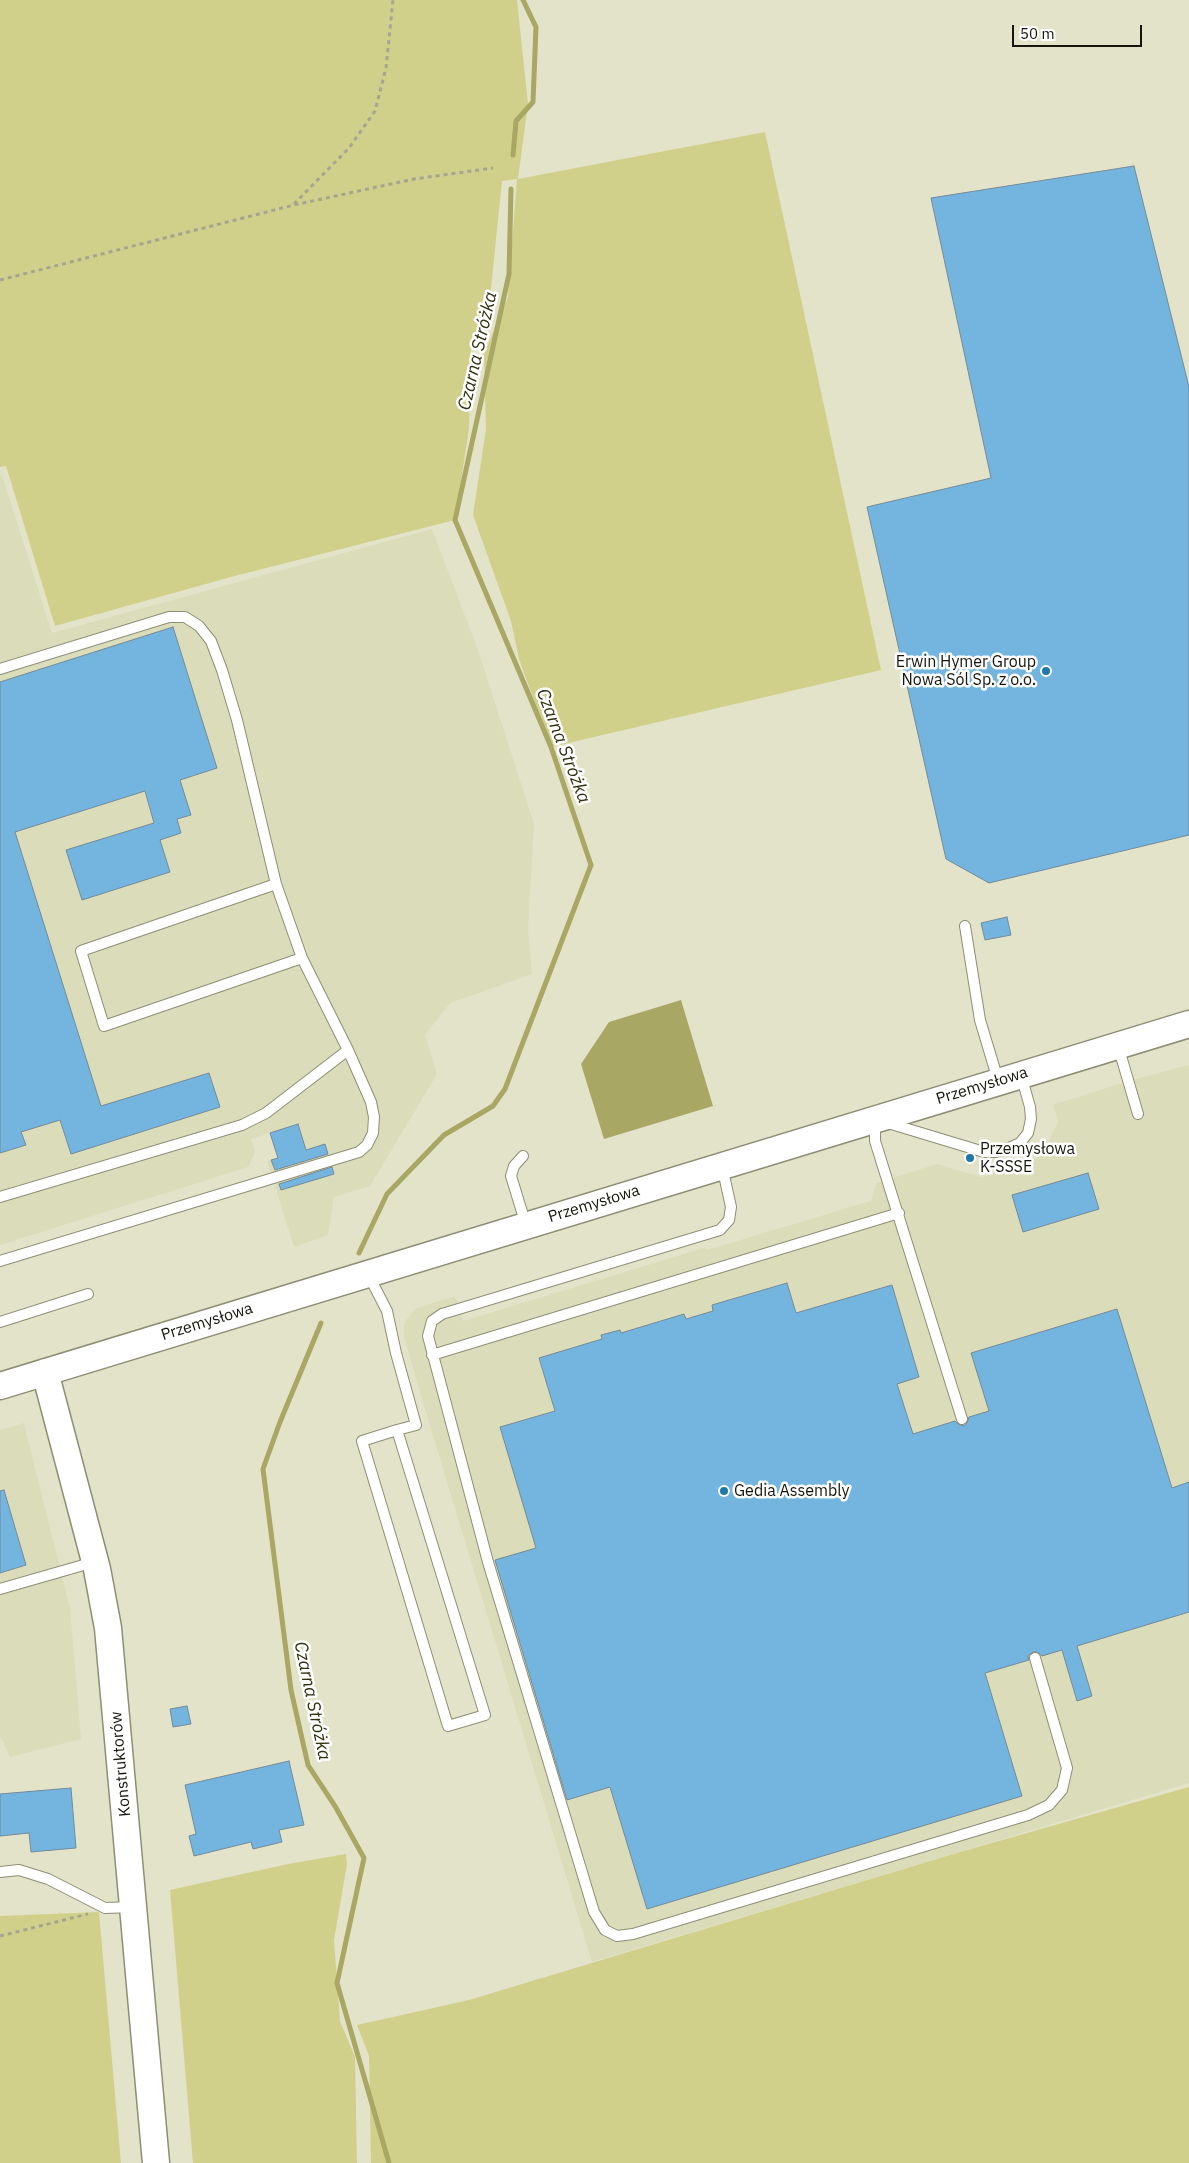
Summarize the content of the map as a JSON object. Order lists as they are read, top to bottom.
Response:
{
  "streets": {
    "street": ["Przemysłowa", "Konstruktorów"]
  },
  "crossings": [
    ["Przemysłowa", "Konstruktorów"]
  ],
  "water": ["Czarna Stróżka"],
  "places": ["Erwin Hymer Group Nowa Sól Sp. z o.o.", "Przemysłowa K-SSSE", "Gedia Assembly"],
  "scale_bar": "50 m"
}
